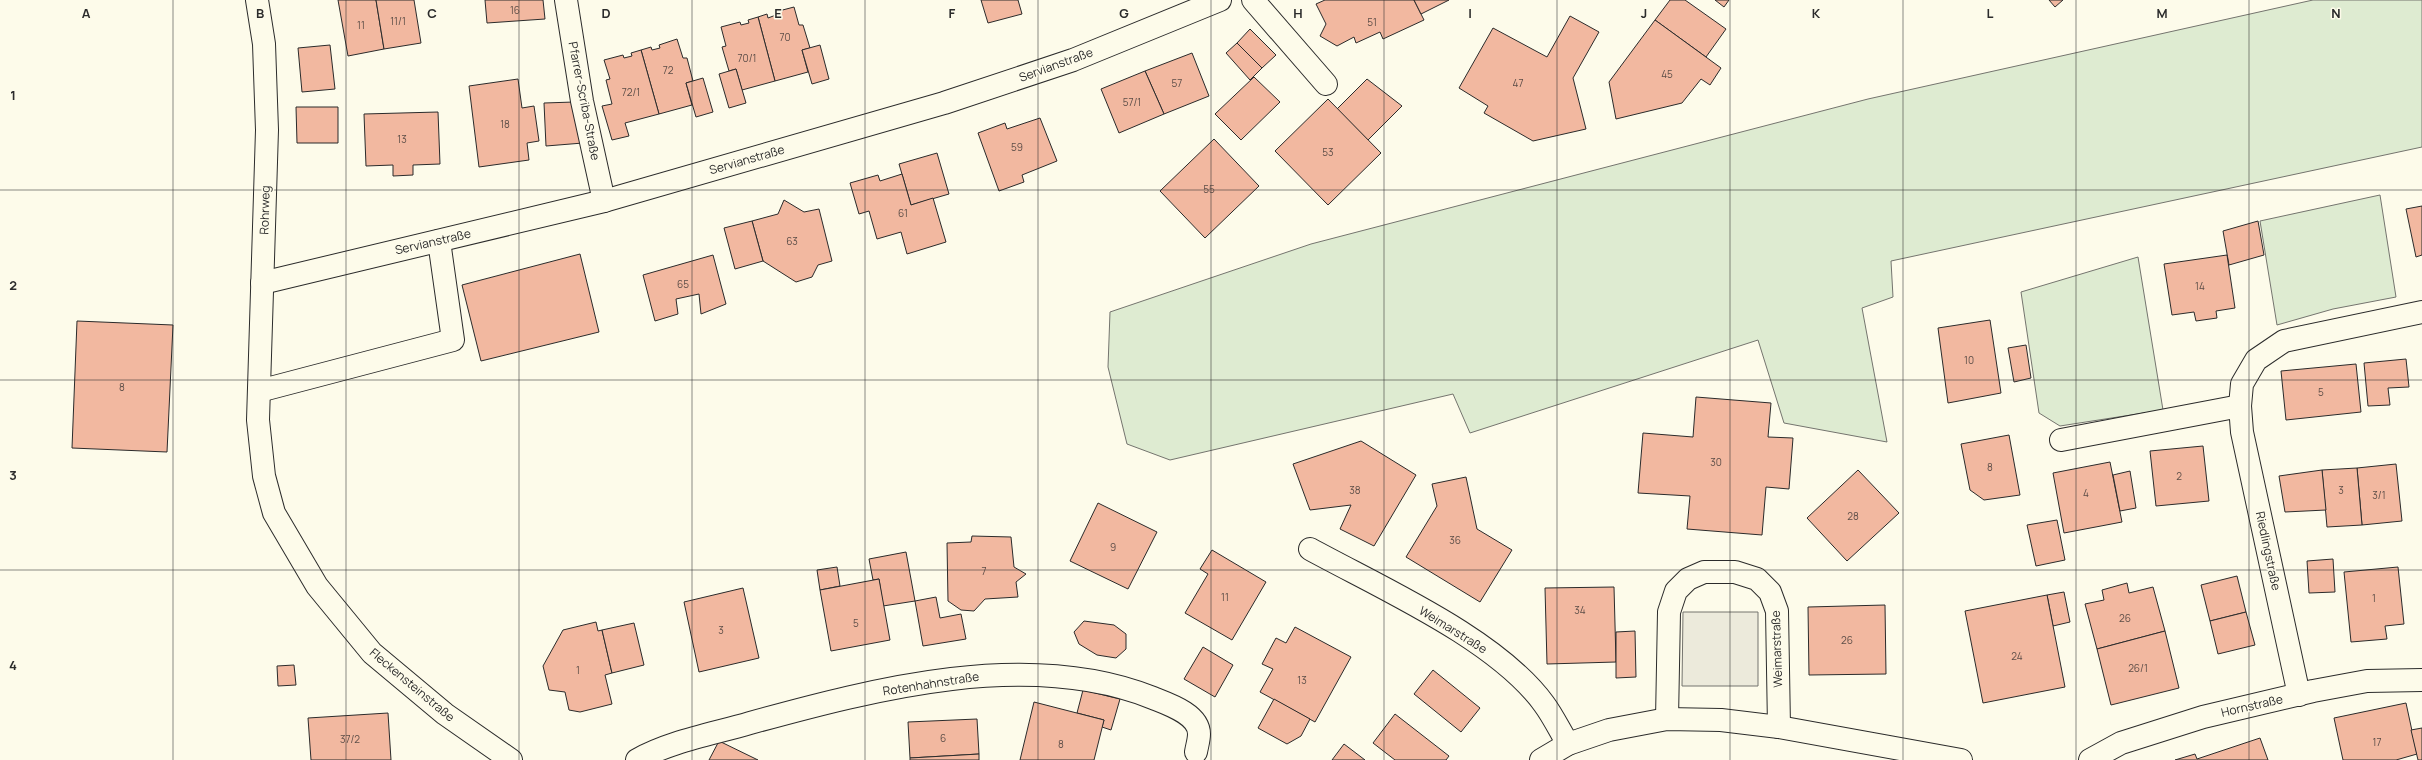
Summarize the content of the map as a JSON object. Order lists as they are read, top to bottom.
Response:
{
  "streets": {
    "street": [
      "Servianstraße",
      "Pfarrer-Scriba-Straße",
      "Rohrweg",
      "Riedlingstraße",
      "Weimarstraße",
      "Rotenhahnstraße",
      "Fleckensteinstraße",
      "Hornstraße"
    ]
  },
  "crossings": [
    ["Servianstraße", "Pfarrer-Scriba-Straße"],
    ["Servianstraße", "Rohrweg"],
    ["Rohrweg", "Fleckensteinstraße"],
    ["Riedlingstraße", "Hornstraße"]
  ],
  "house_numbers": [
    "16",
    "11/1",
    "51",
    "11",
    "70",
    "70/1",
    "72",
    "45",
    "57",
    "47",
    "72/1",
    "57/1",
    "18",
    "13",
    "59",
    "53",
    "55",
    "61",
    "63",
    "65",
    "14",
    "10",
    "8",
    "5",
    "30",
    "8",
    "2",
    "38",
    "3",
    "4",
    "3/1",
    "28",
    "36",
    "9",
    "7",
    "11",
    "1",
    "34",
    "26",
    "5",
    "3",
    "26",
    "24",
    "26/1",
    "1",
    "13",
    "6",
    "37/2",
    "17",
    "8"
  ],
  "grid": {
    "columns": [
      "A",
      "B",
      "C",
      "D",
      "E",
      "F",
      "G",
      "H",
      "I",
      "J",
      "K",
      "L",
      "M",
      "N"
    ],
    "rows": [
      "1",
      "2",
      "3",
      "4"
    ]
  }
}
